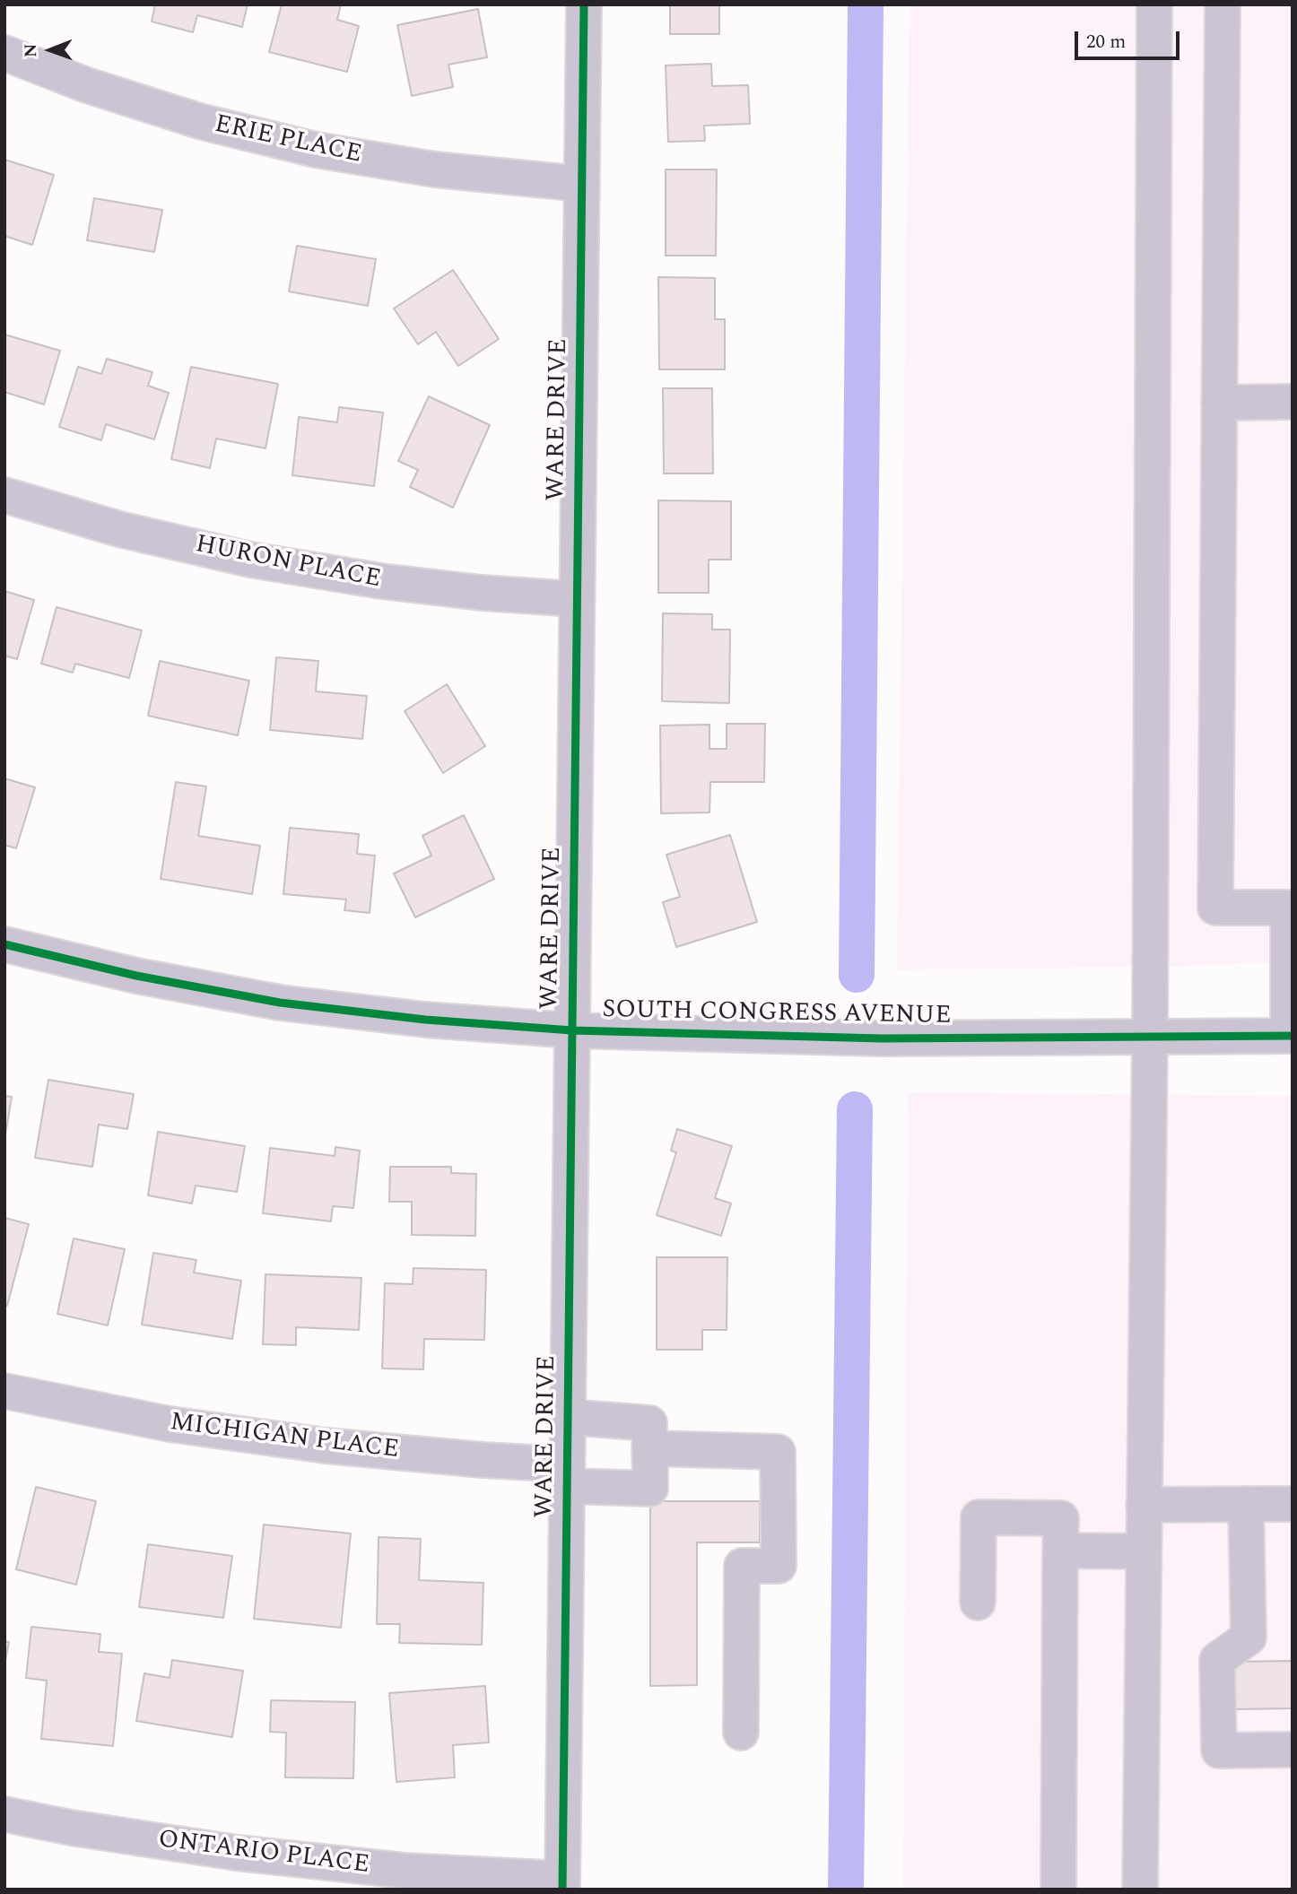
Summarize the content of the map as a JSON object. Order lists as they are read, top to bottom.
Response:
{
  "streets": {
    "street": [
      "ERIE PLACE",
      "WARE DRIVE",
      "HURON PLACE",
      "SOUTH CONGRESS AVENUE",
      "MICHIGAN PLACE",
      "ONTARIO PLACE"
    ]
  },
  "crossings": [
    ["ERIE PLACE", "WARE DRIVE"],
    ["WARE DRIVE", "HURON PLACE"],
    ["WARE DRIVE", "SOUTH CONGRESS AVENUE"],
    ["WARE DRIVE", "MICHIGAN PLACE"],
    ["WARE DRIVE", "ONTARIO PLACE"]
  ],
  "scale_bar": "20 m",
  "north": "left"
}
